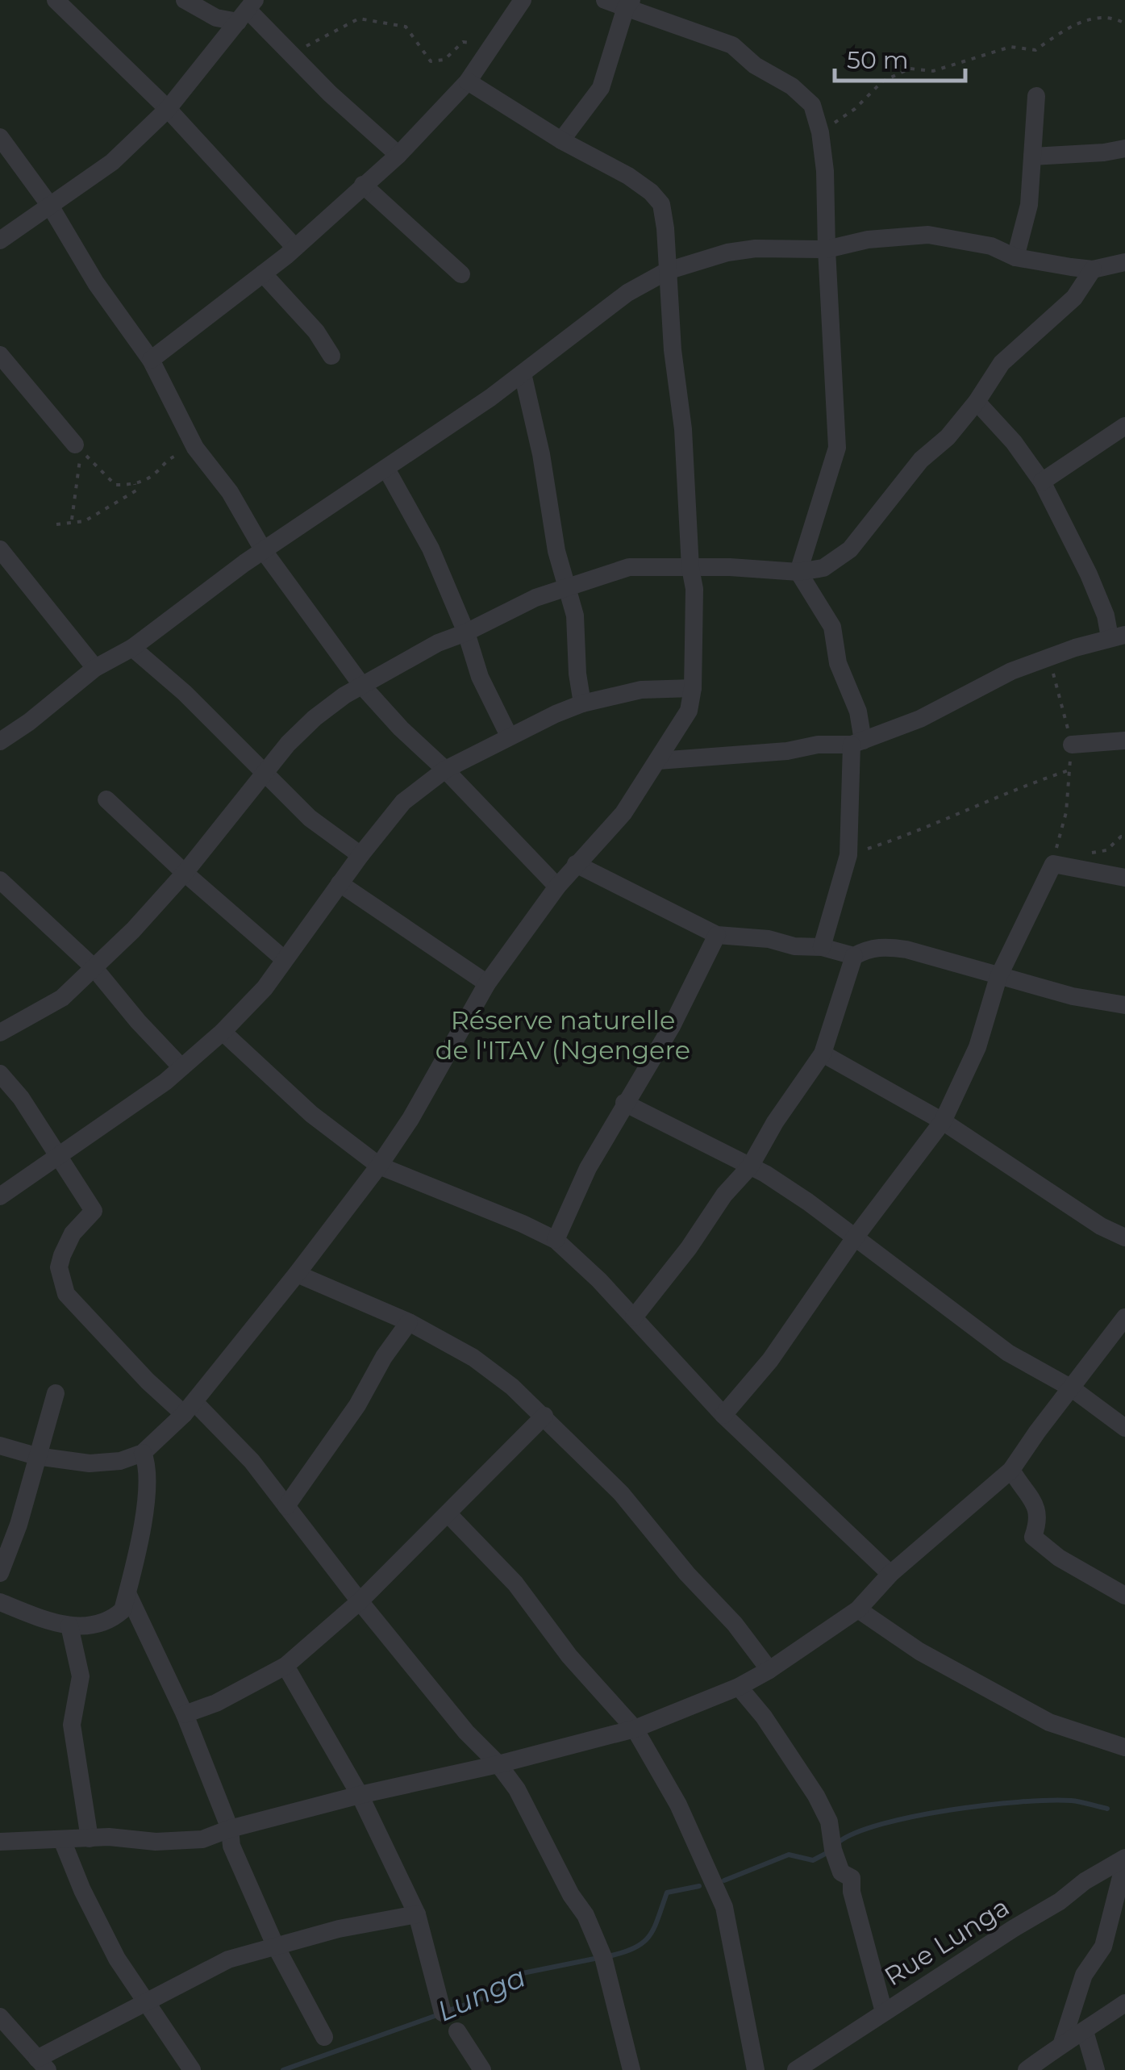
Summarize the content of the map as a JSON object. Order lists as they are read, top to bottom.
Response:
{
  "streets": {
    "street": ["Rue Lunga"]
  },
  "water": ["Lunga"],
  "parks": ["Réserve naturelle de l'ITAV (Ngengere"],
  "scale_bar": "50 m"
}
